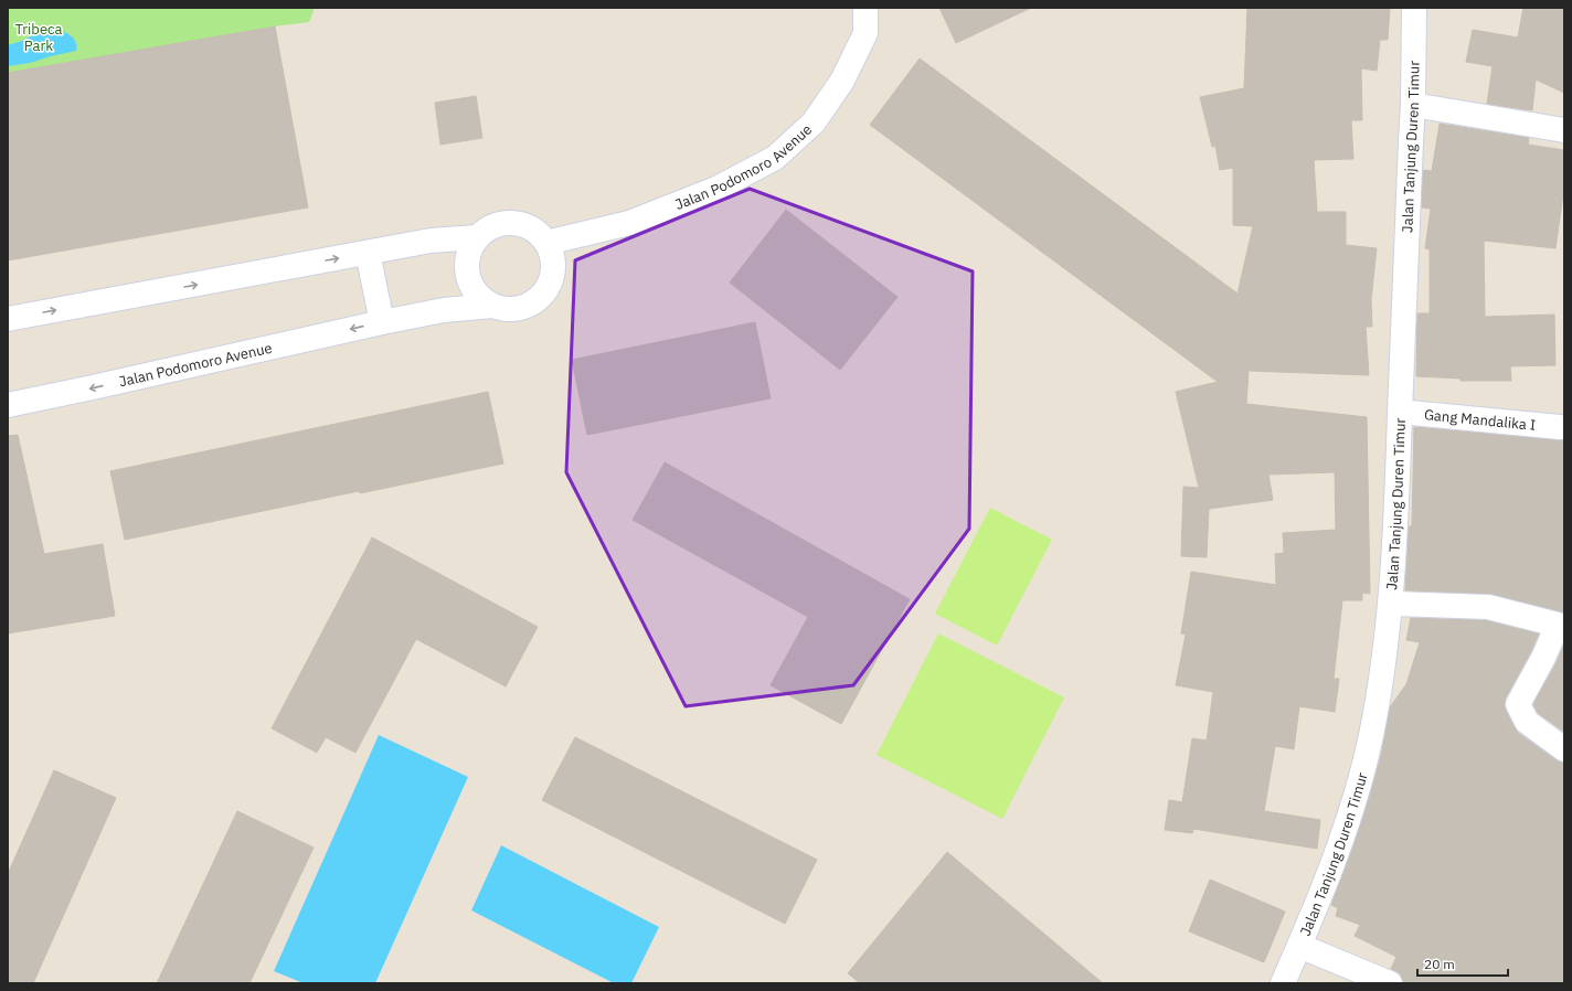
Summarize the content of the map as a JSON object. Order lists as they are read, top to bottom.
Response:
{
  "streets": {
    "street": ["Jalan Tanjung Duren Timur", "Jalan Podomoro Avenue", "Gang Mandalika I"]
  },
  "crossings": [
    ["Jalan Tanjung Duren Timur", "Gang Mandalika I"]
  ],
  "parks": ["Tribeca Park"],
  "scale_bar": "20 m"
}
